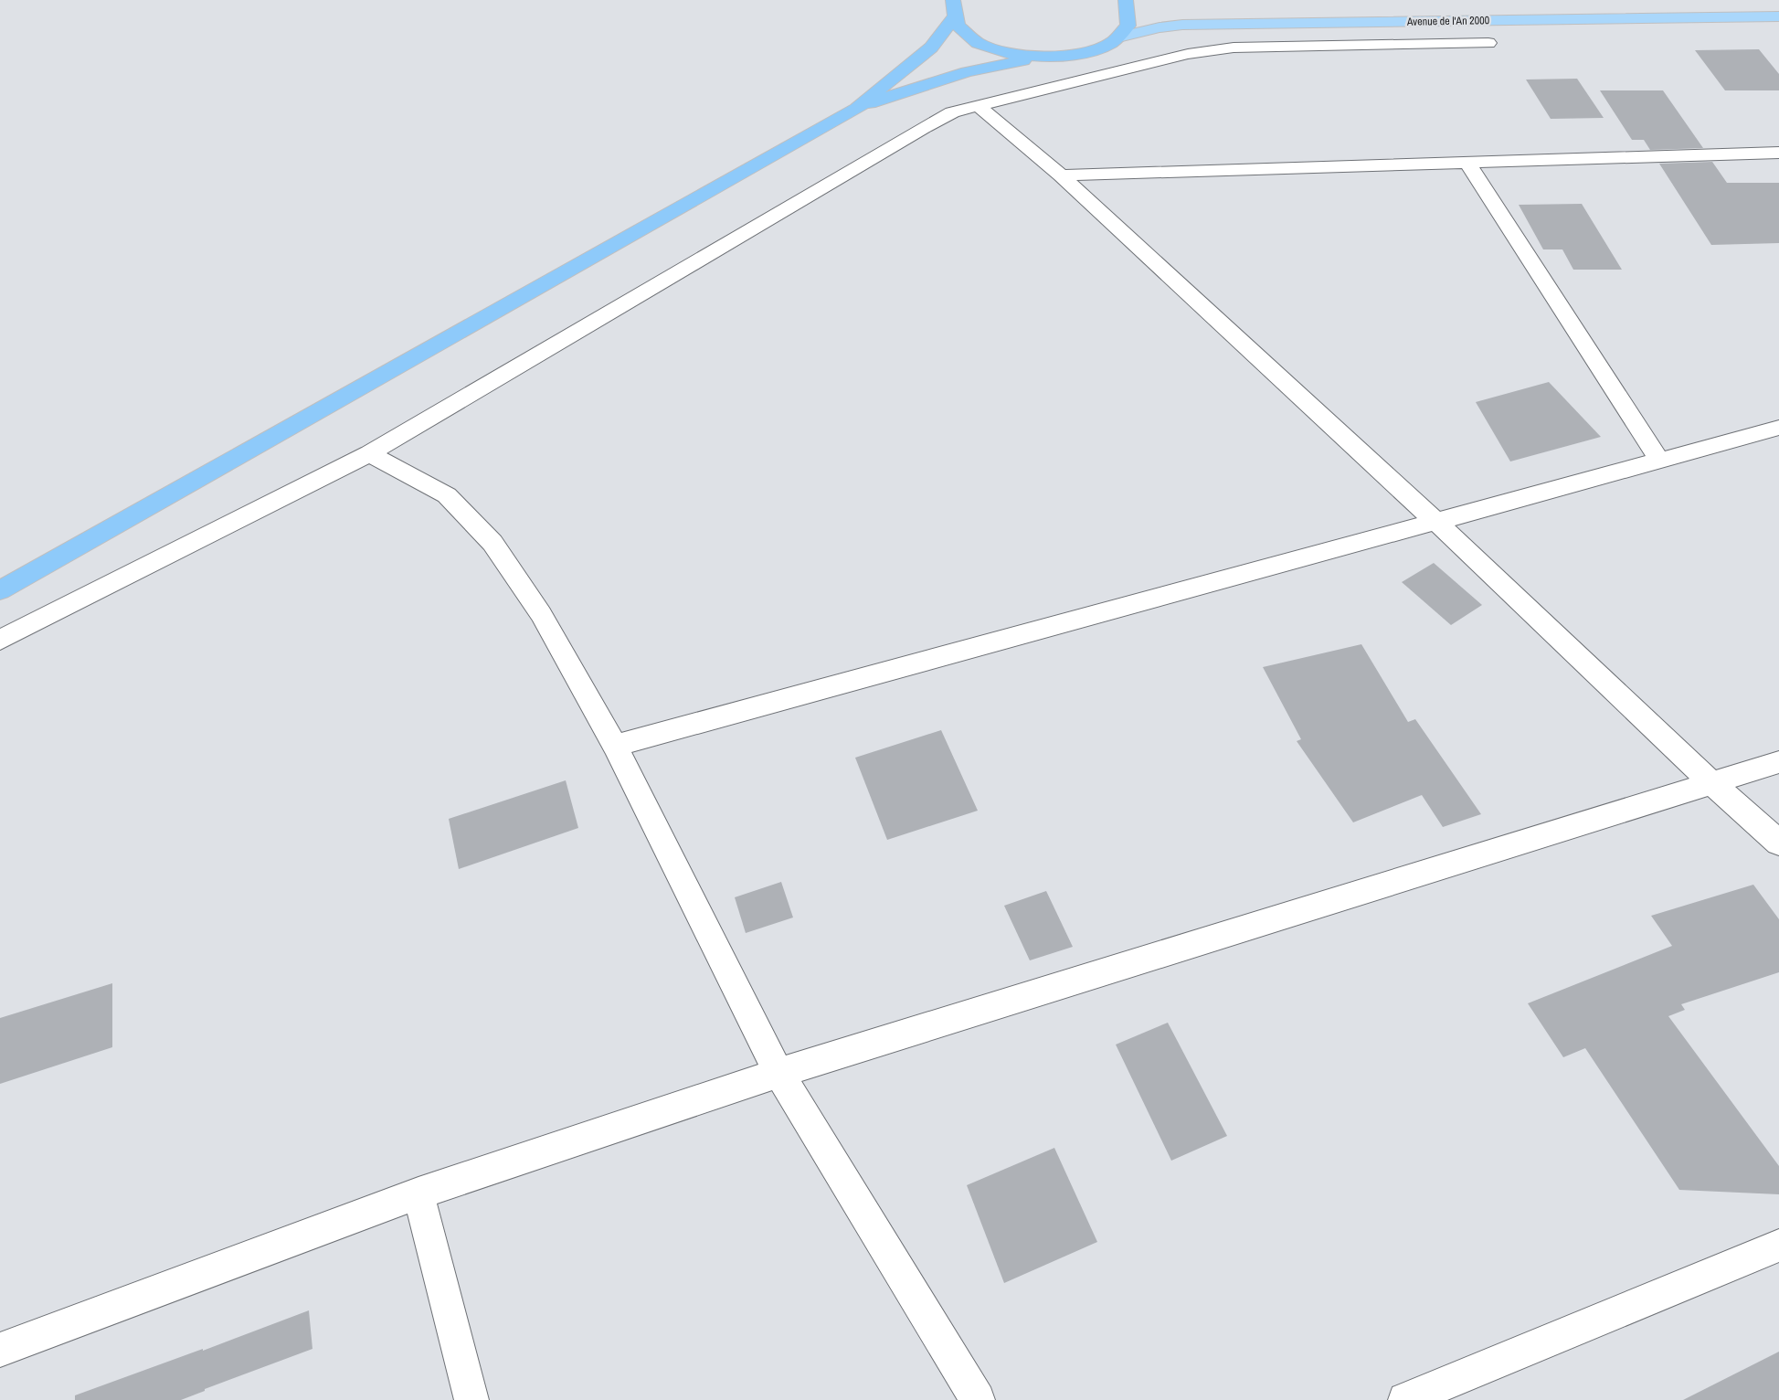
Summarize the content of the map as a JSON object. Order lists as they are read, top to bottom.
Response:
{
  "streets": {
    "main road": ["Avenue de l'An 2000"]
  }
}
